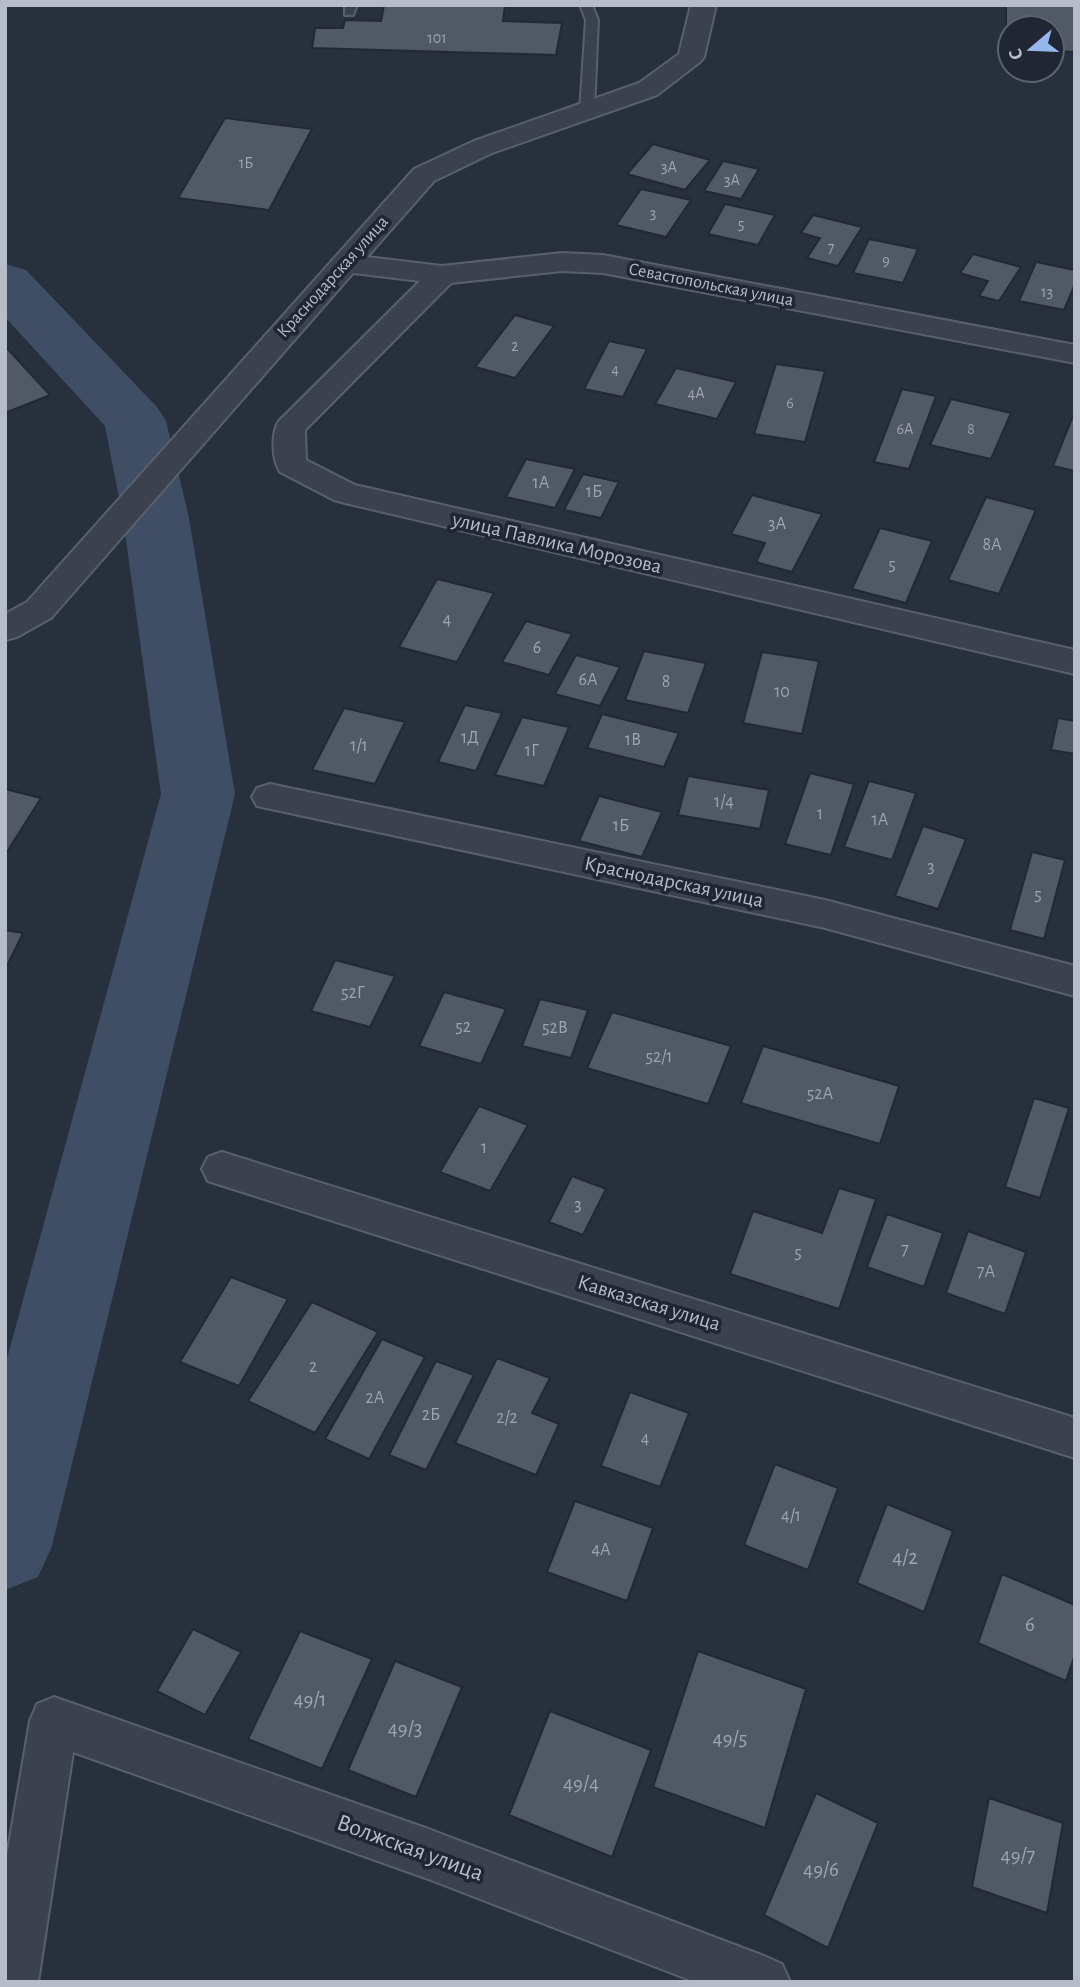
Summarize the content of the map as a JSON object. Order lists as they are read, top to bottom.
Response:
{
  "streets": {
    "street": [
      "Краснодарская улица",
      "Севастопольская улица",
      "улица Павлика Морозова",
      "Кавказская улица",
      "Волжская улица"
    ]
  },
  "crossings": [
    ["Краснодарская улица", "Севастопольская улица"],
    ["Севастопольская улица", "улица Павлика Морозова"]
  ],
  "house_numbers": [
    "101",
    "1Б",
    "3А",
    "3А",
    "3",
    "5",
    "7",
    "9",
    "13",
    "2",
    "4",
    "4А",
    "6",
    "6А",
    "8",
    "1А",
    "1Б",
    "3А",
    "8А",
    "5",
    "4",
    "6",
    "6А",
    "8",
    "10",
    "1Д",
    "1В",
    "1/1",
    "1Г",
    "1/4",
    "1",
    "1А",
    "1Б",
    "3",
    "5",
    "52Г",
    "52",
    "52В",
    "52/1",
    "52А",
    "1",
    "3",
    "7",
    "5",
    "7А",
    "2",
    "2А",
    "2Б",
    "2/2",
    "4",
    "4/1",
    "4А",
    "4/2",
    "6",
    "49/1",
    "49/3",
    "49/5",
    "49/4",
    "49/7",
    "49/6"
  ],
  "north": "left"
}
